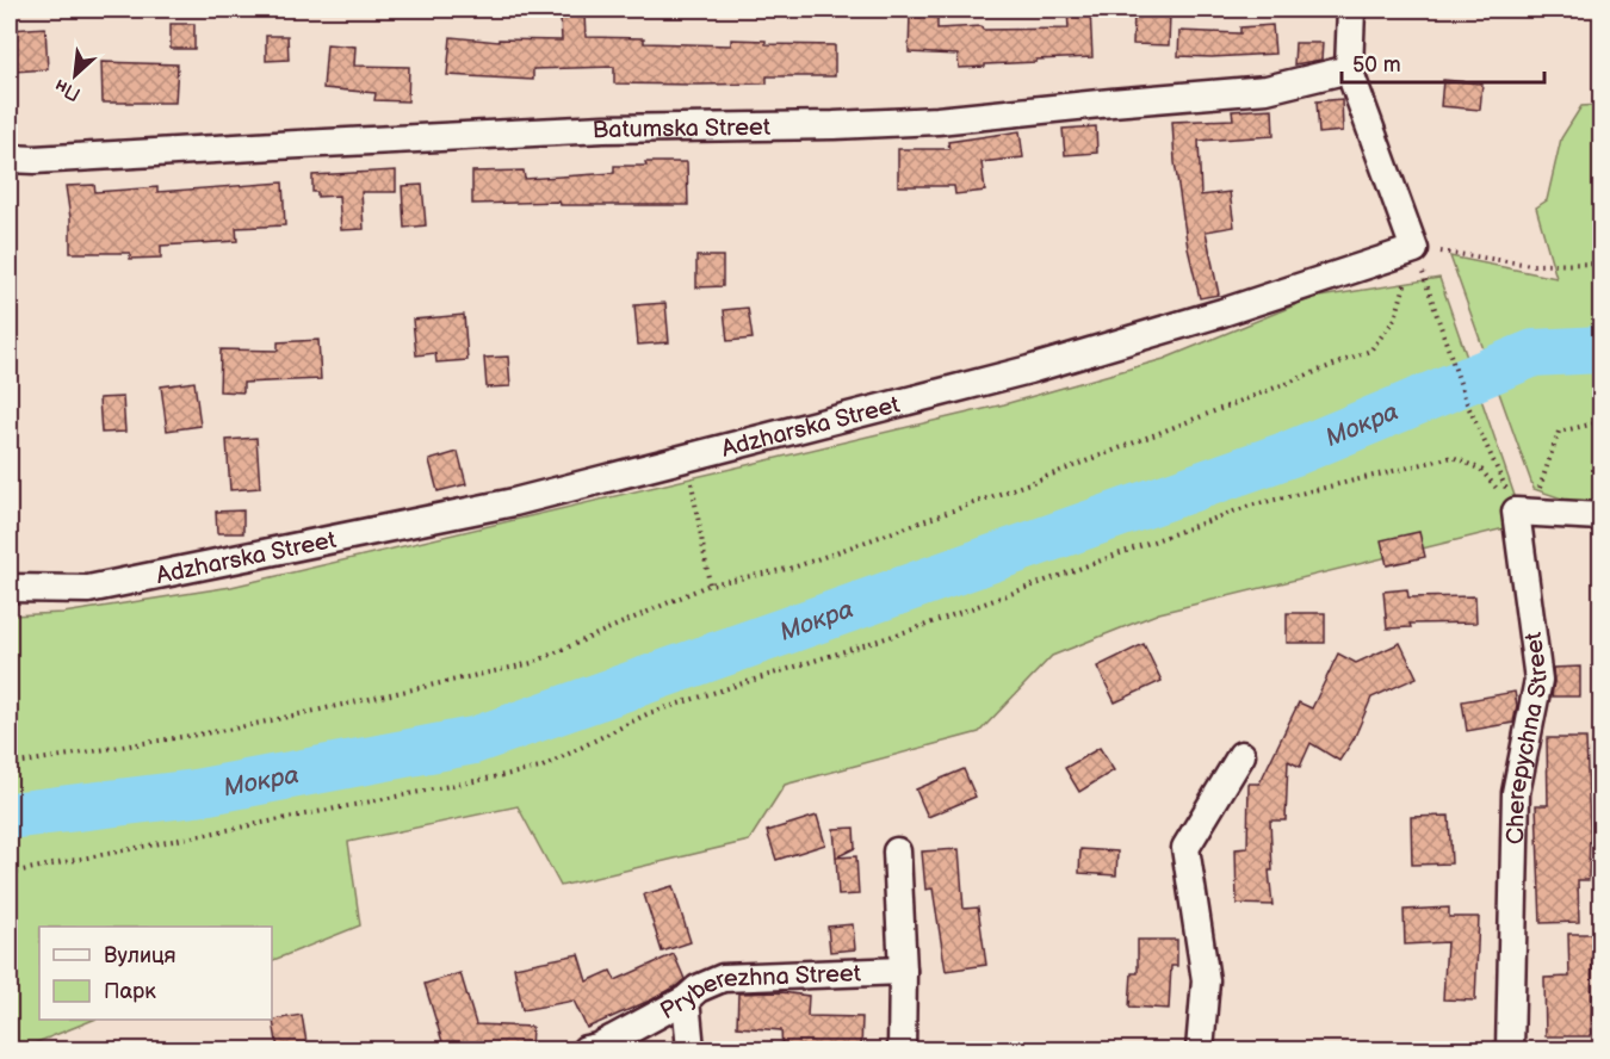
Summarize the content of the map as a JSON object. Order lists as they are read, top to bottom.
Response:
{
  "streets": {
    "street": [
      "Batumska Street",
      "Adzharska Street",
      "Cherepychna Street",
      "Pryberezhna Street"
    ]
  },
  "water": ["Мокра"],
  "legend": ["Вулиця", "Парк"],
  "scale_bar": "50 m",
  "north": "bottom left"
}
